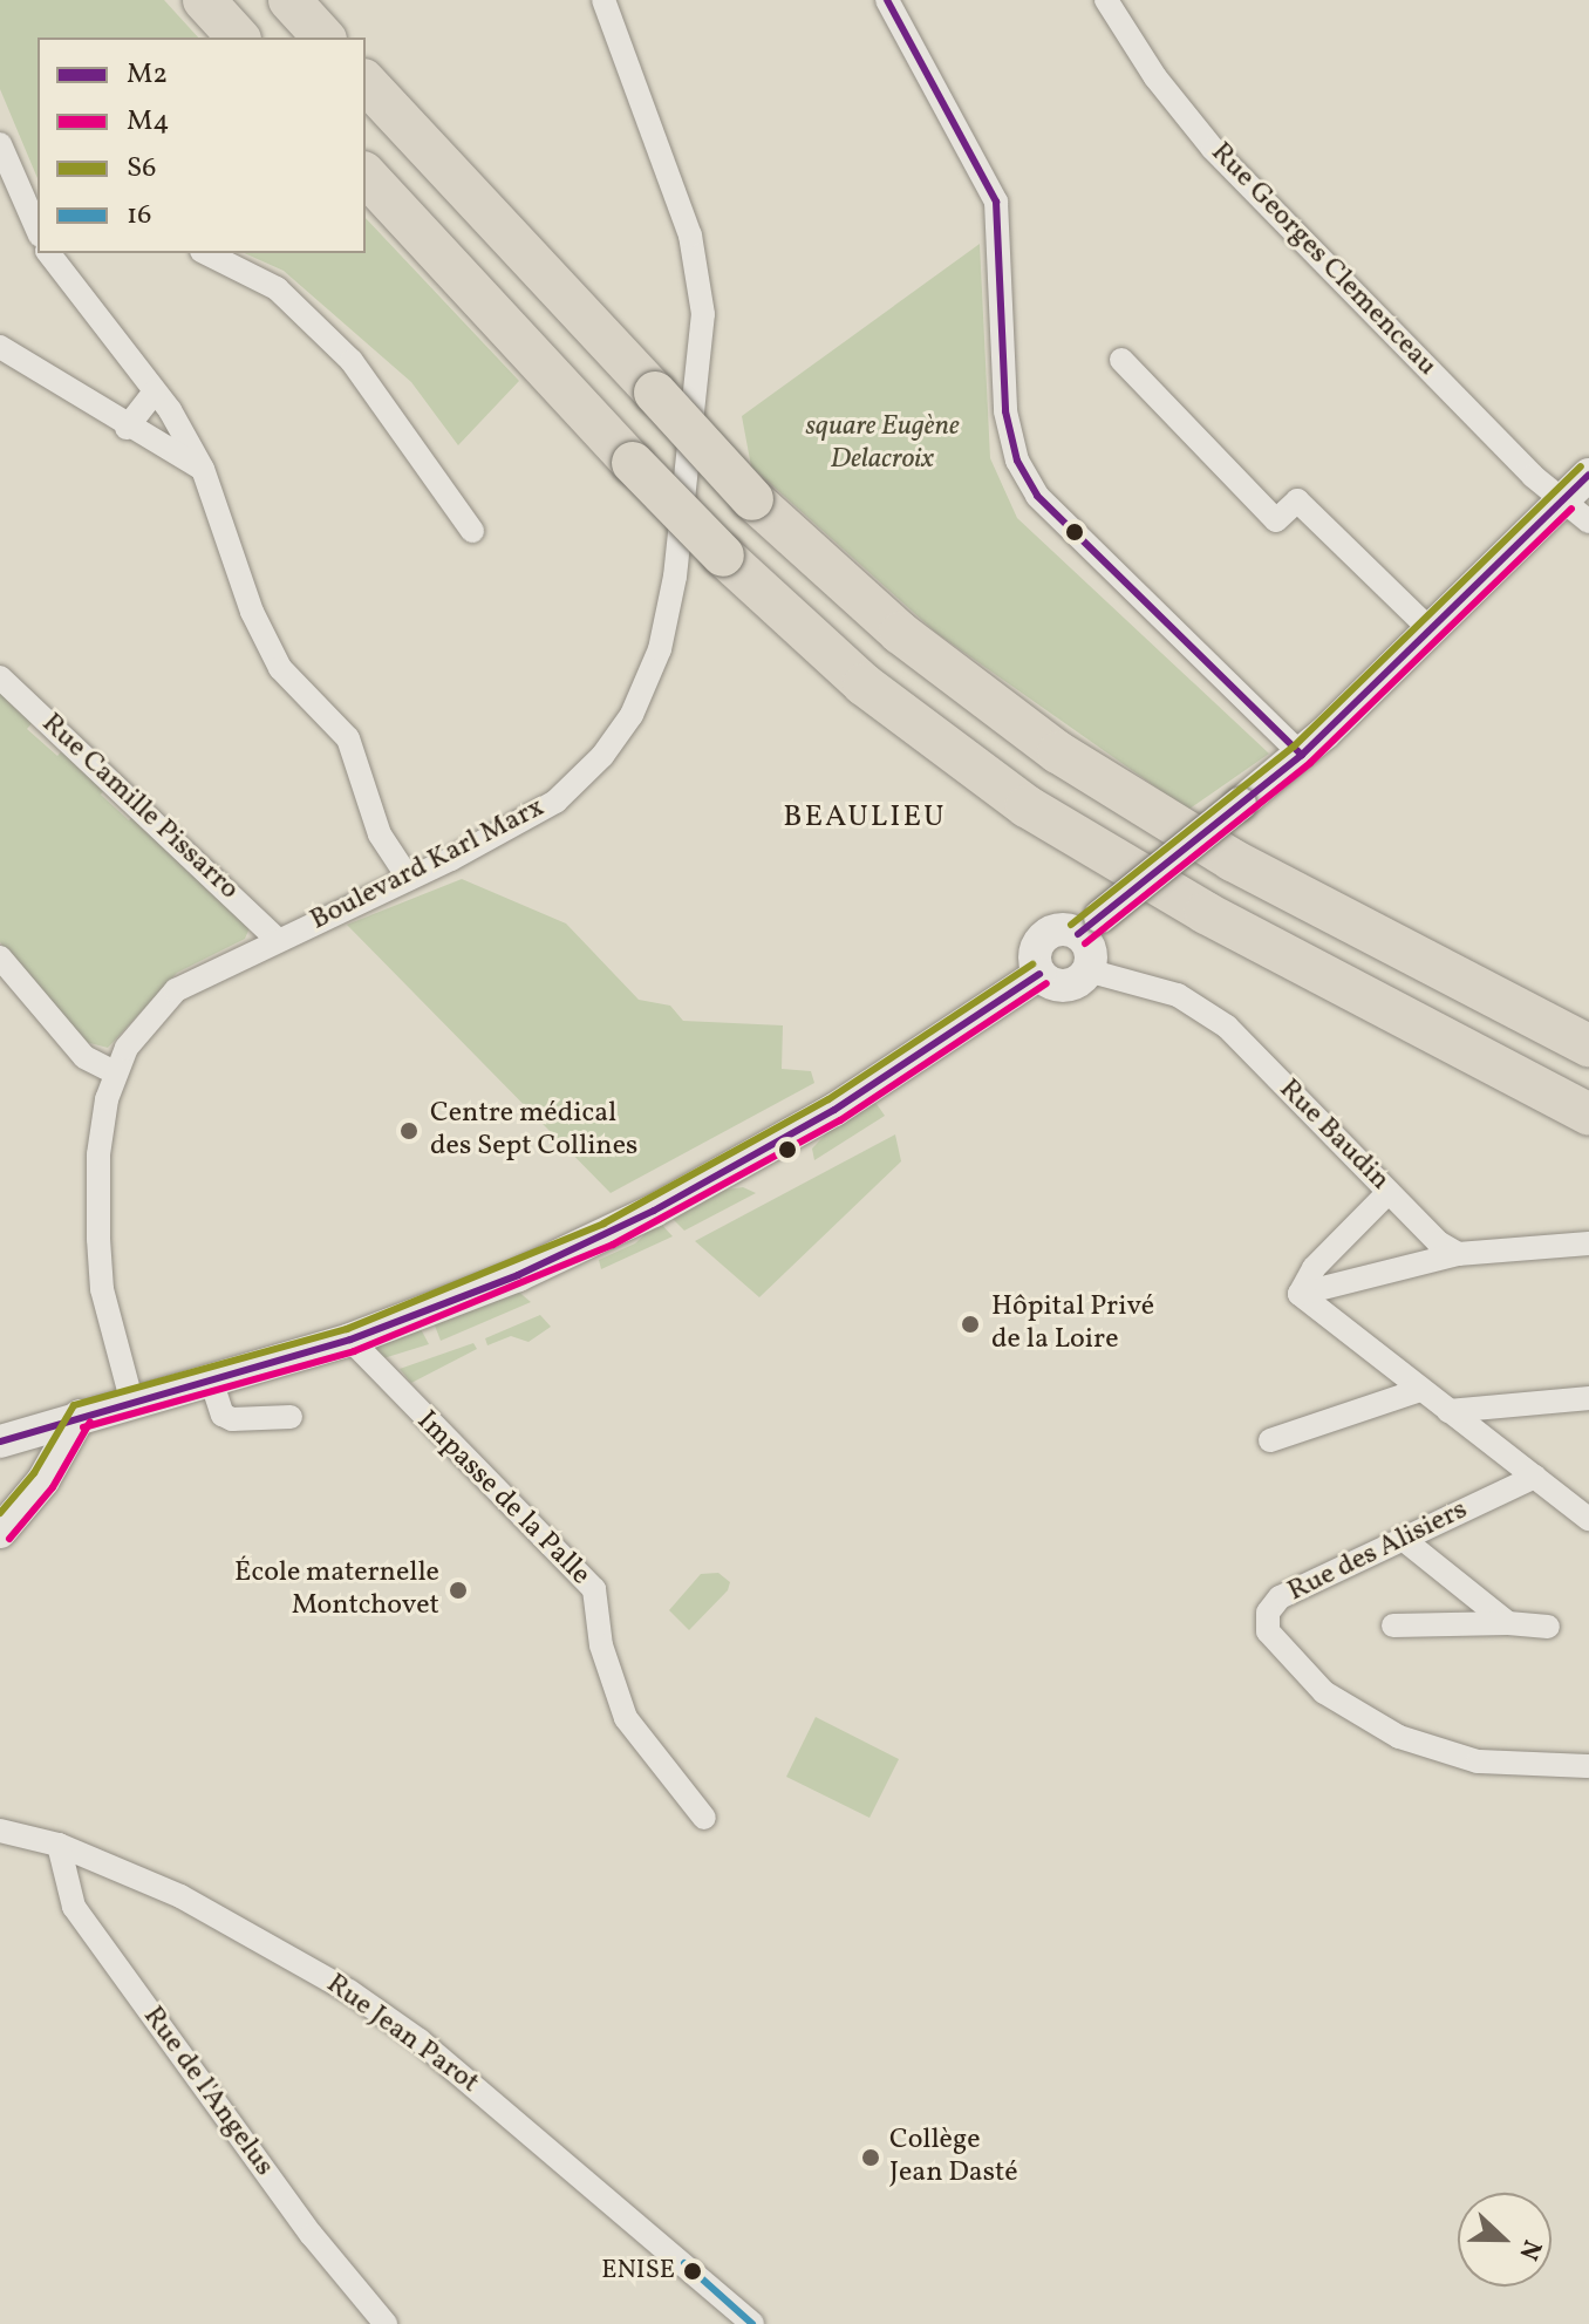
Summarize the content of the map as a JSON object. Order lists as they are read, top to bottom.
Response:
{
  "streets": {
    "street": [
      "Rue Georges Clemenceau",
      "Rue Camille Pissarro",
      "Boulevard Karl Marx",
      "Rue Baudin",
      "Impasse de la Palle",
      "Rue des Alisiers",
      "Rue Jean Parot",
      "Rue de l'Angelus"
    ]
  },
  "crossings": [
    ["Rue Camille Pissarro", "Boulevard Karl Marx"],
    ["Rue Jean Parot", "Rue de l'Angelus"]
  ],
  "districts": ["BEAULIEU"],
  "parks": ["square Eugène Delacroix"],
  "places": [
    "Centre médical des Sept Collines",
    "Hôpital Privé de la Loire",
    "École maternelle Montchovet",
    "Collège Jean Dasté",
    "ENISE"
  ],
  "lines": [
    "transit line M2",
    "transit line S6",
    "transit line M4",
    "transit line 16"
  ],
  "legend": [
    "M2",
    "M4",
    "S6",
    "16"
  ],
  "north": "right"
}
